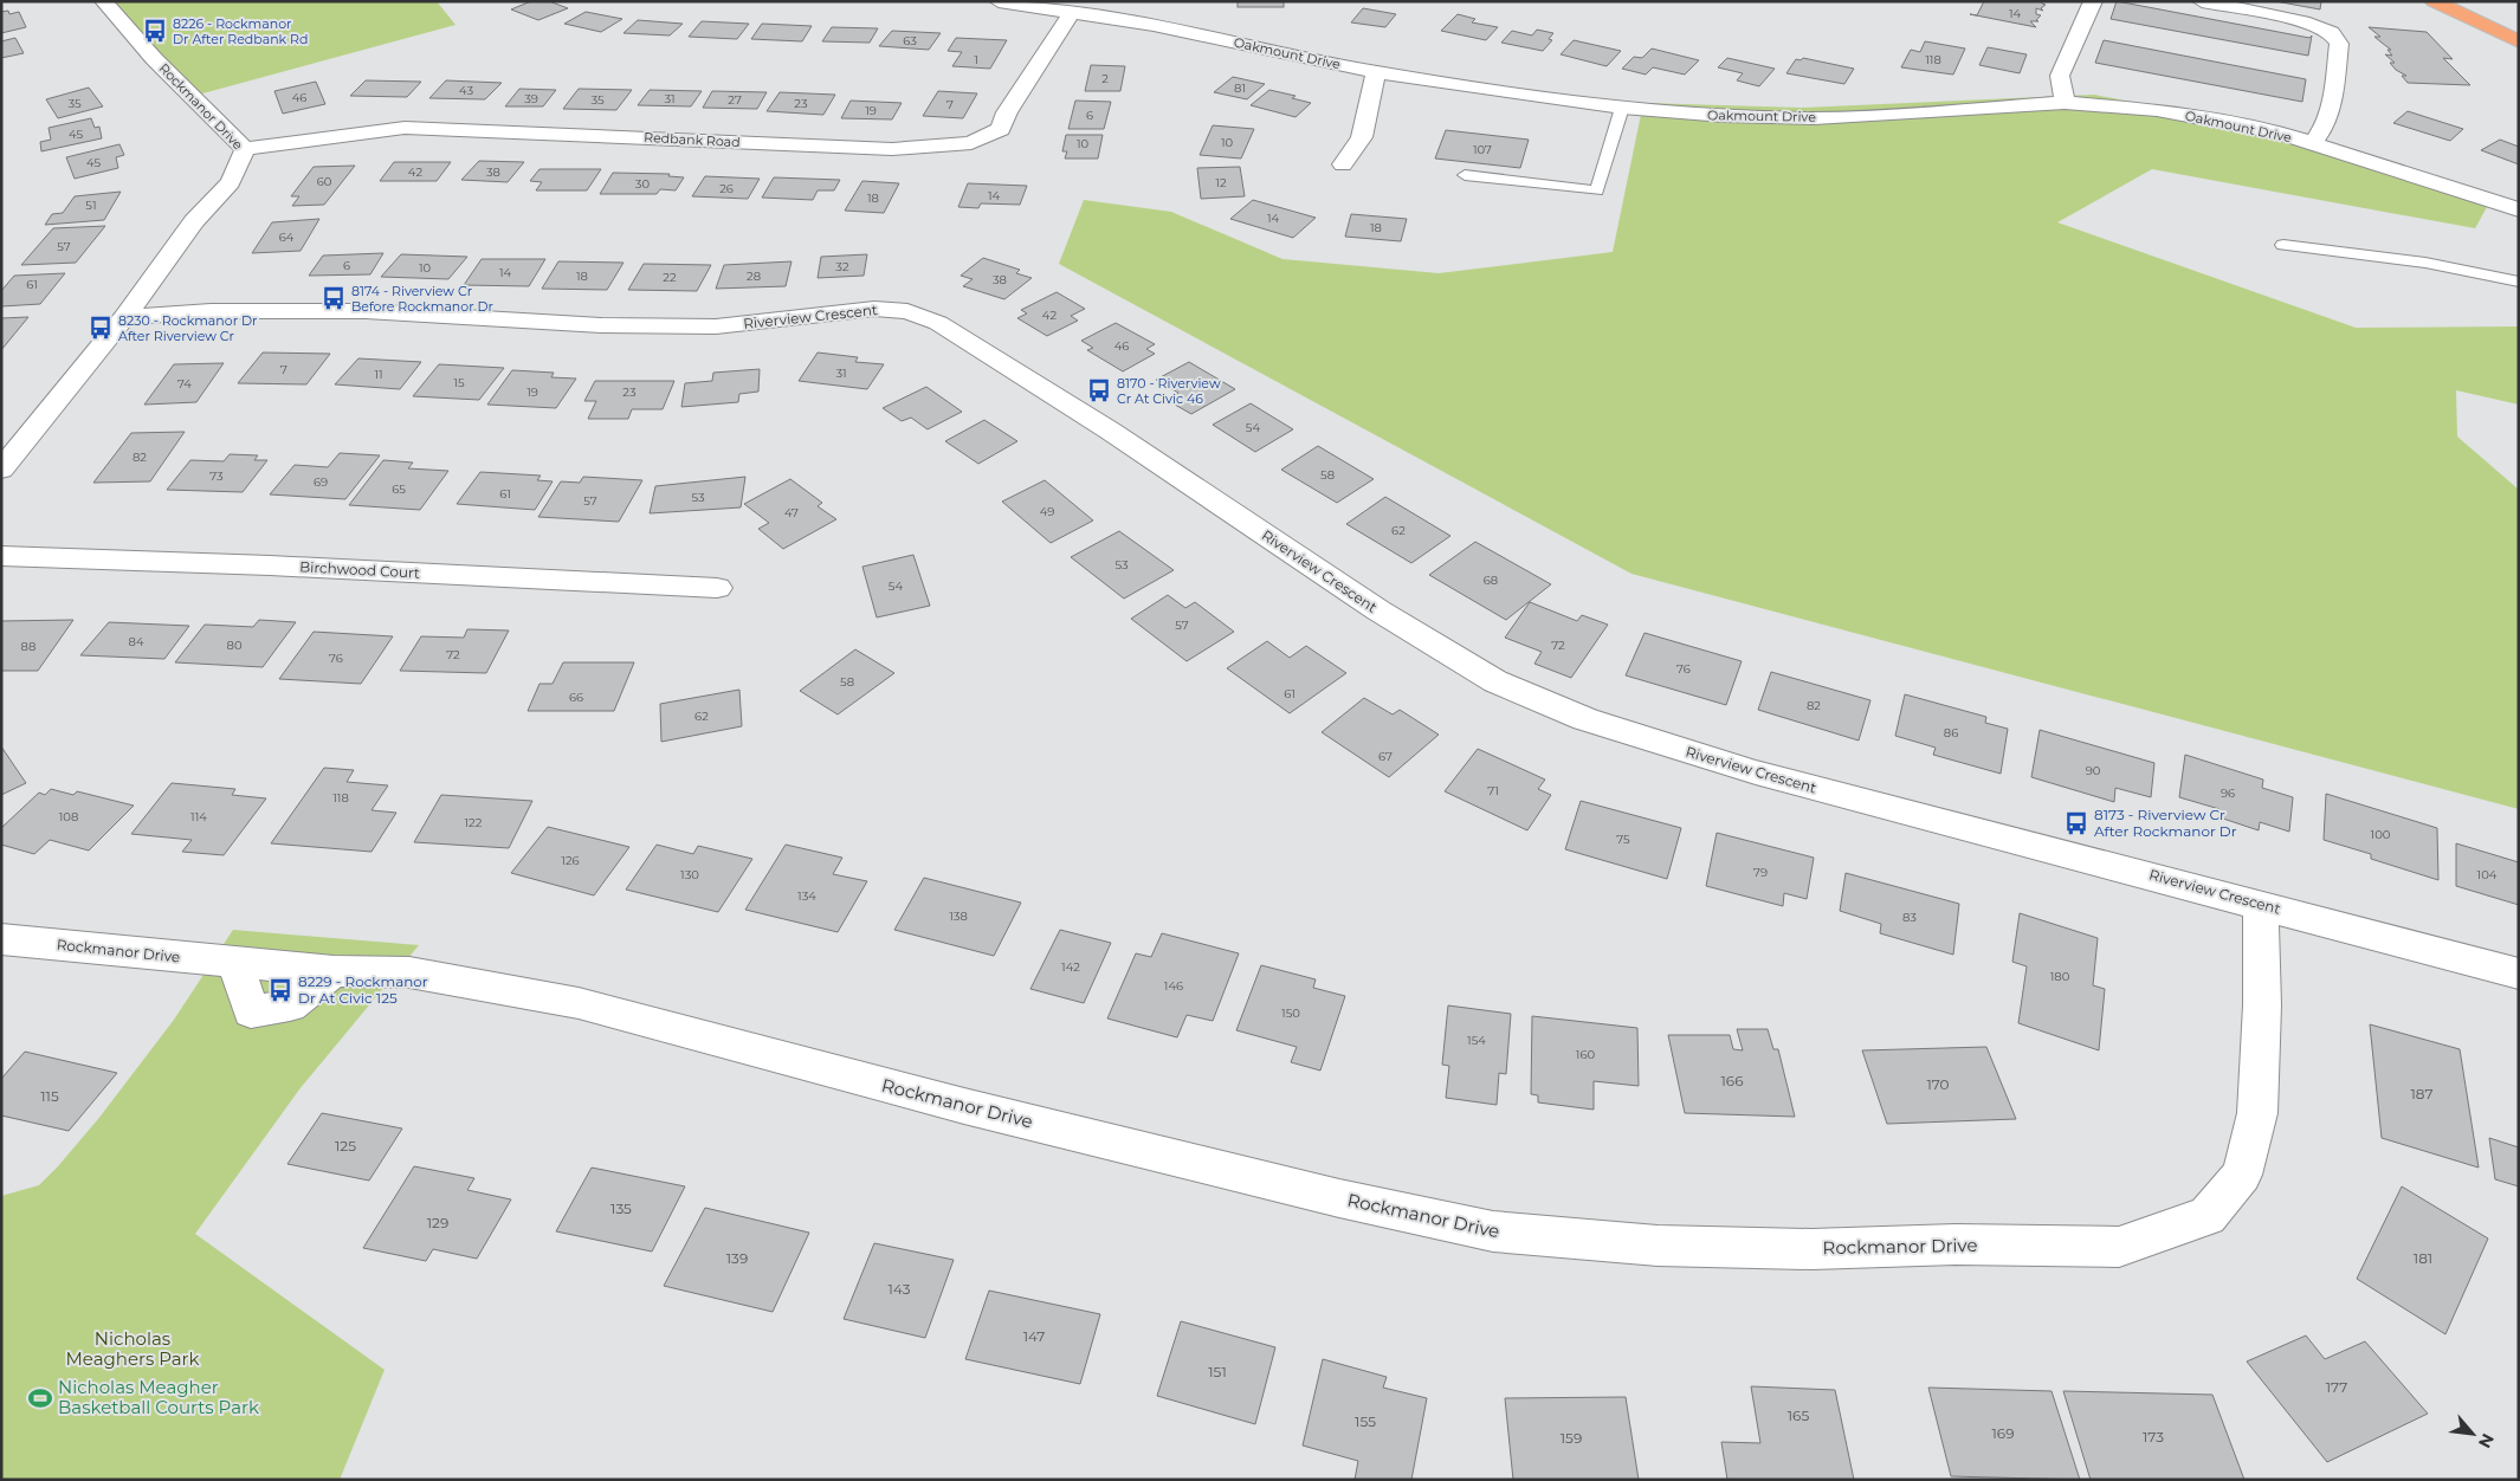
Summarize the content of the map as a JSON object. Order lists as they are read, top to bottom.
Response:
{
  "streets": {
    "street": [
      "Oakmount Drive",
      "Rockmanor Drive",
      "Redbank Road",
      "Riverview Crescent",
      "Birchwood Court"
    ]
  },
  "crossings": [
    ["Oakmount Drive", "Redbank Road"],
    ["Rockmanor Drive", "Redbank Road"],
    ["Rockmanor Drive", "Riverview Crescent"]
  ],
  "parks": ["Nicholas Meaghers Park"],
  "places": {
    "bus stop": [
      "8226 - Rockmanor Dr After Redbank Rd",
      "8174 - Riverview Cr Before Rockmanor Dr",
      "8230 - Rockmanor Dr After Riverview Cr",
      "8170 - Riverview Cr At Civic 46",
      "8173 - Riverview Cr After Rockmanor Dr",
      "8229 - Rockmanor Dr At Civic 125"
    ],
    "sports": ["Nicholas Meagher Basketball Courts Park"]
  },
  "house_numbers": [
    "14",
    "63",
    "1",
    "118",
    "2",
    "81",
    "43",
    "46",
    "39",
    "31",
    "35",
    "27",
    "35",
    "23",
    "7",
    "19",
    "6",
    "45",
    "10",
    "10",
    "107",
    "45",
    "42",
    "38",
    "60",
    "12",
    "30",
    "26",
    "14",
    "18",
    "51",
    "14",
    "18",
    "64",
    "57",
    "6",
    "32",
    "10",
    "14",
    "18",
    "28",
    "22",
    "38",
    "61",
    "42",
    "46",
    "7",
    "31",
    "11",
    "15",
    "74",
    "19",
    "23",
    "54",
    "82",
    "58",
    "73",
    "69",
    "65",
    "61",
    "53",
    "57",
    "49",
    "47",
    "62",
    "53",
    "68",
    "54",
    "57",
    "84",
    "80",
    "72",
    "88",
    "72",
    "76",
    "76",
    "58",
    "61",
    "66",
    "82",
    "62",
    "86",
    "67",
    "90",
    "71",
    "96",
    "118",
    "108",
    "114",
    "122",
    "100",
    "75",
    "126",
    "79",
    "130",
    "104",
    "134",
    "138",
    "83",
    "142",
    "180",
    "146",
    "150",
    "154",
    "160",
    "166",
    "170",
    "187",
    "115",
    "125",
    "135",
    "129",
    "139",
    "181",
    "143",
    "147",
    "151",
    "177",
    "165",
    "155",
    "169",
    "173",
    "159"
  ],
  "north": "bottom right"
}
